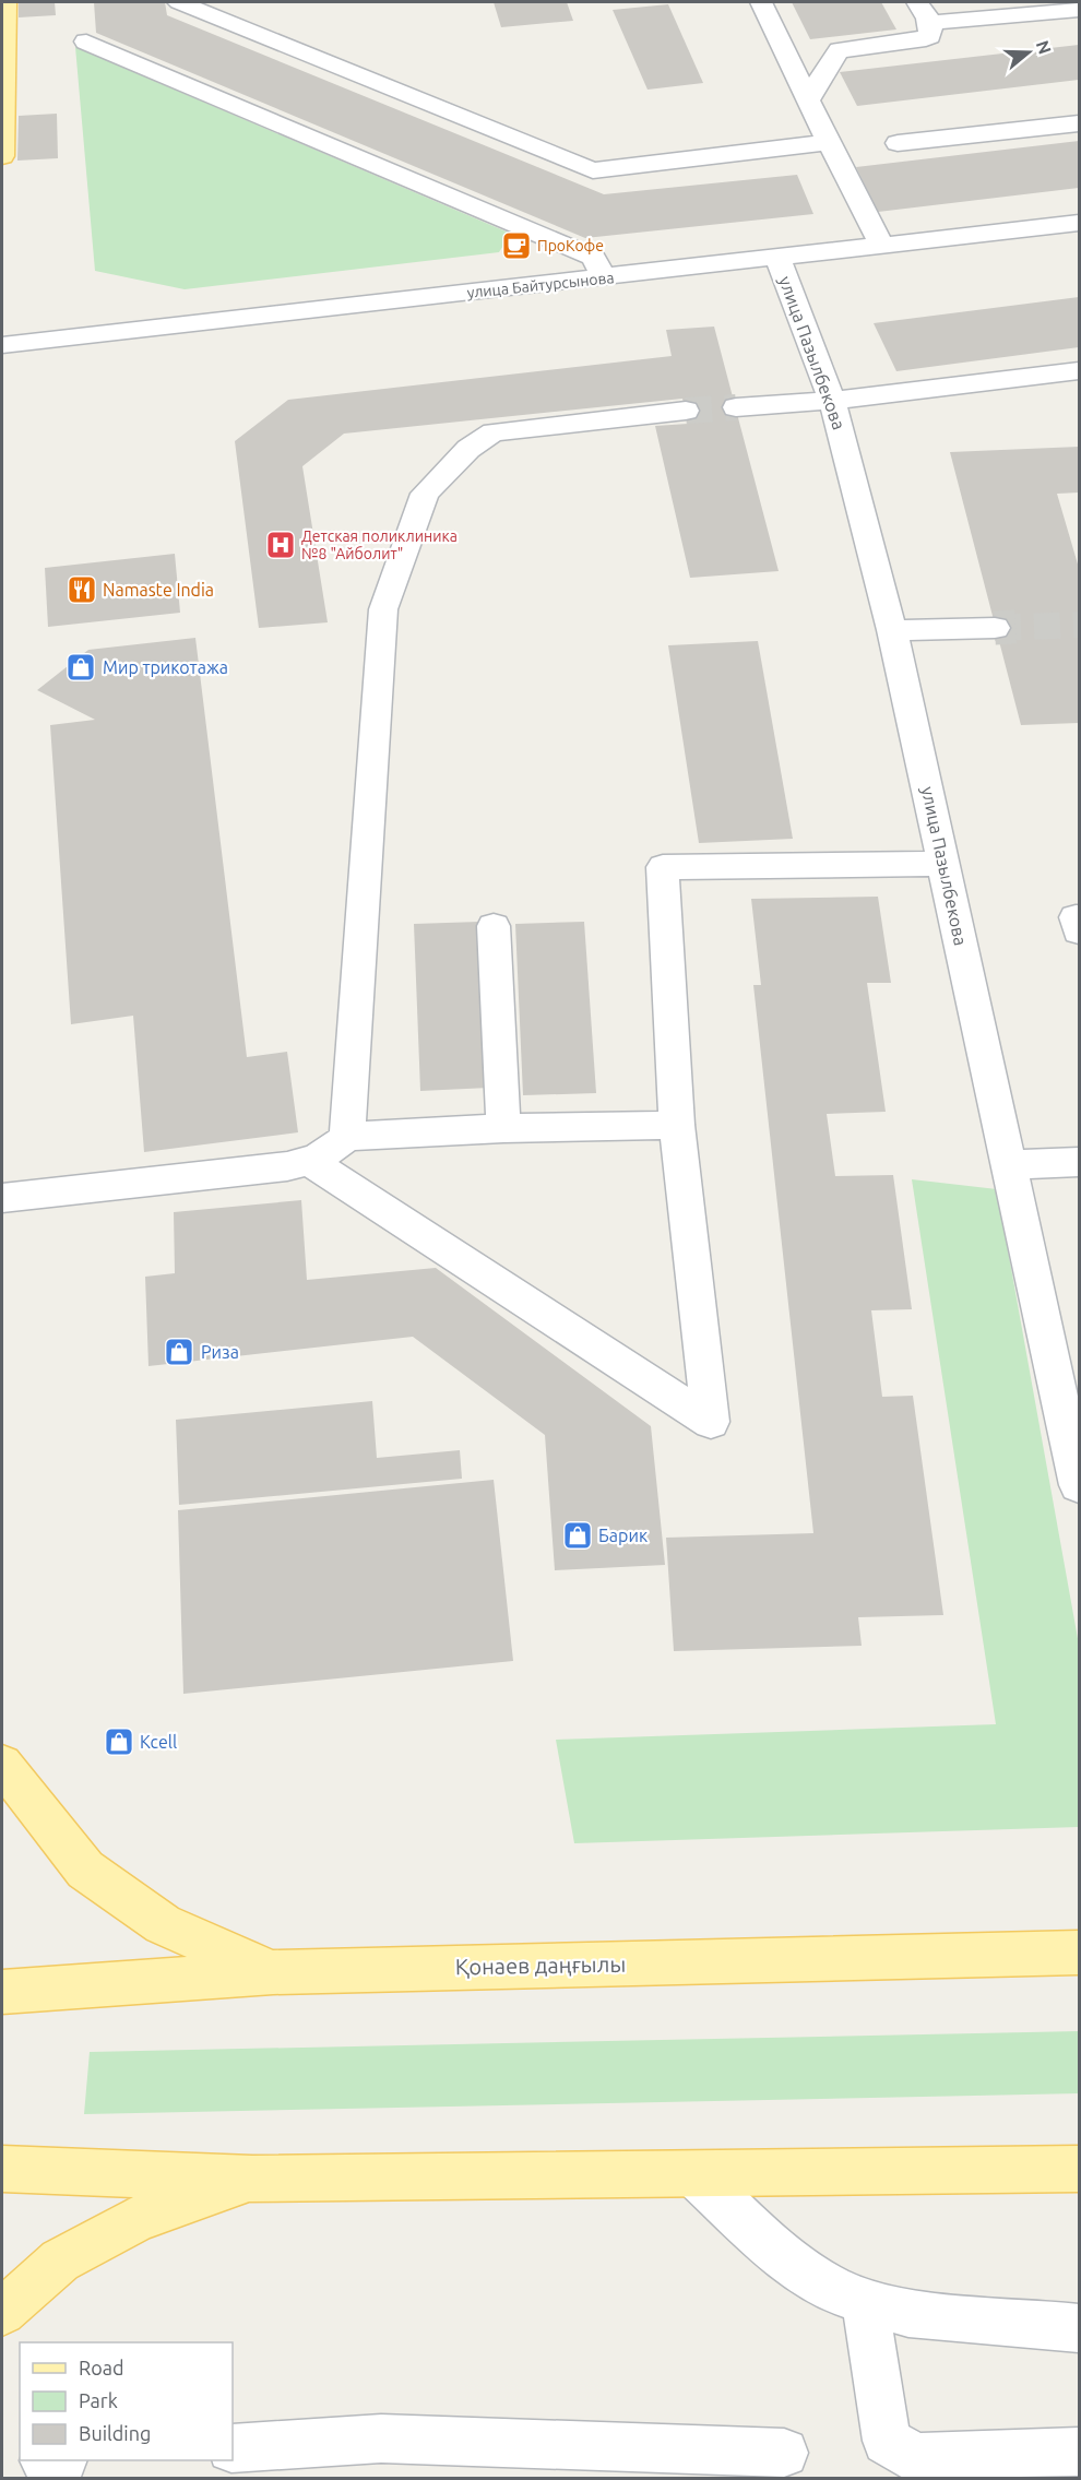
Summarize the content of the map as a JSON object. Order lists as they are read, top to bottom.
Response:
{
  "streets": {
    "main road": ["Қонаев даңғылы"],
    "street": ["улица Байтурсынова", "улица Пазылбекова"]
  },
  "crossings": [
    ["улица Байтурсынова", "улица Пазылбекова"]
  ],
  "places": {
    "cafe": ["ПроКофе"],
    "hospital": ["Детская поликлиника №8 \"Айболит\""],
    "restaurant": ["Namaste India"],
    "shop": [
      "Мир трикотажа",
      "Риза",
      "Барик",
      "Kcell"
    ]
  },
  "legend": ["Road", "Park", "Building"],
  "north": "right"
}
